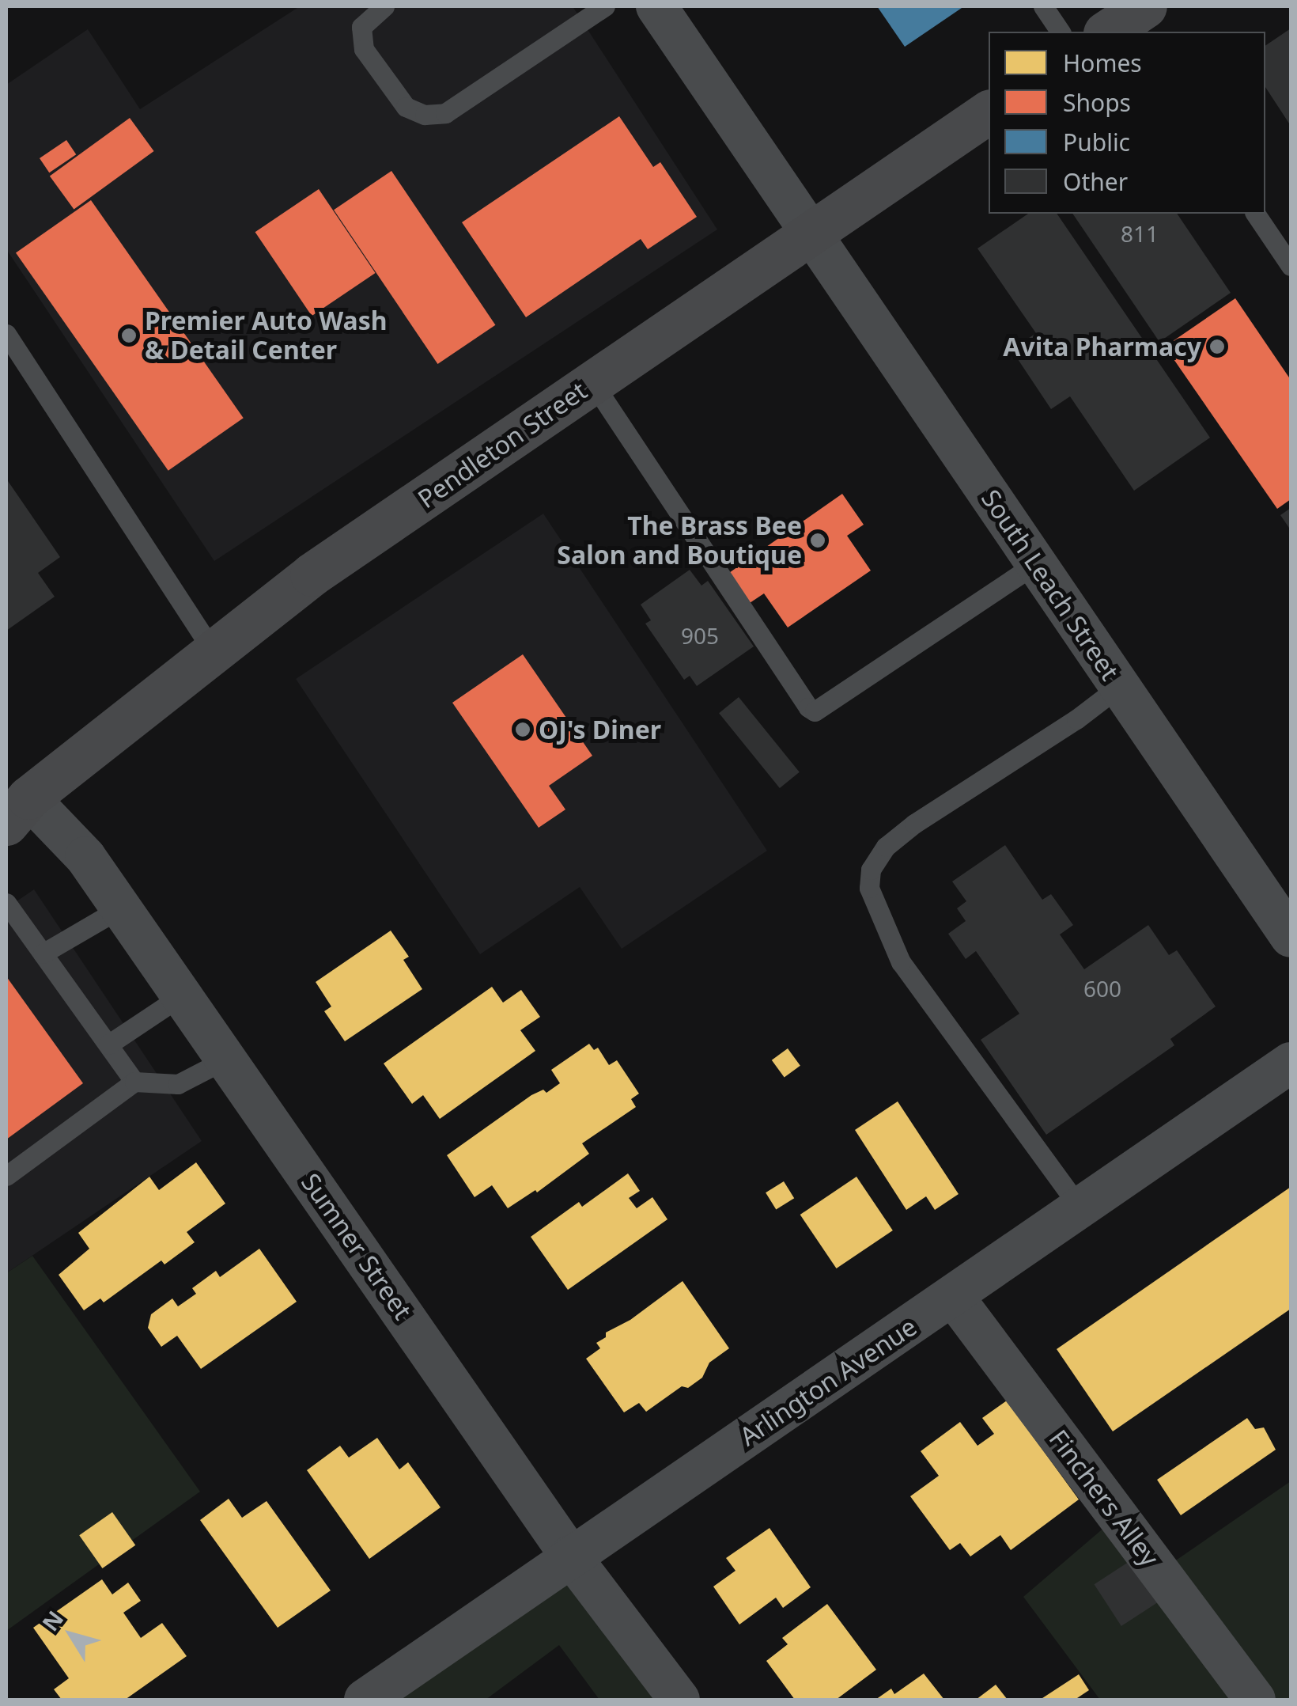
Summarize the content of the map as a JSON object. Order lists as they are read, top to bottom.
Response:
{
  "streets": {
    "main road": ["Pendleton Street"],
    "street": [
      "South Leach Street",
      "Sumner Street",
      "Arlington Avenue",
      "Finchers Alley"
    ]
  },
  "crossings": [
    ["Pendleton Street", "South Leach Street"],
    ["Pendleton Street", "Sumner Street"],
    ["Sumner Street", "Arlington Avenue"],
    ["Arlington Avenue", "Finchers Alley"]
  ],
  "places": [
    "Premier Auto Wash & Detail Center",
    "Avita Pharmacy",
    "The Brass Bee Salon and Boutique",
    "OJ's Diner"
  ],
  "house_numbers": ["811", "905", "600"],
  "legend": [
    "Homes",
    "Shops",
    "Public",
    "Other"
  ],
  "north": "top left"
}
